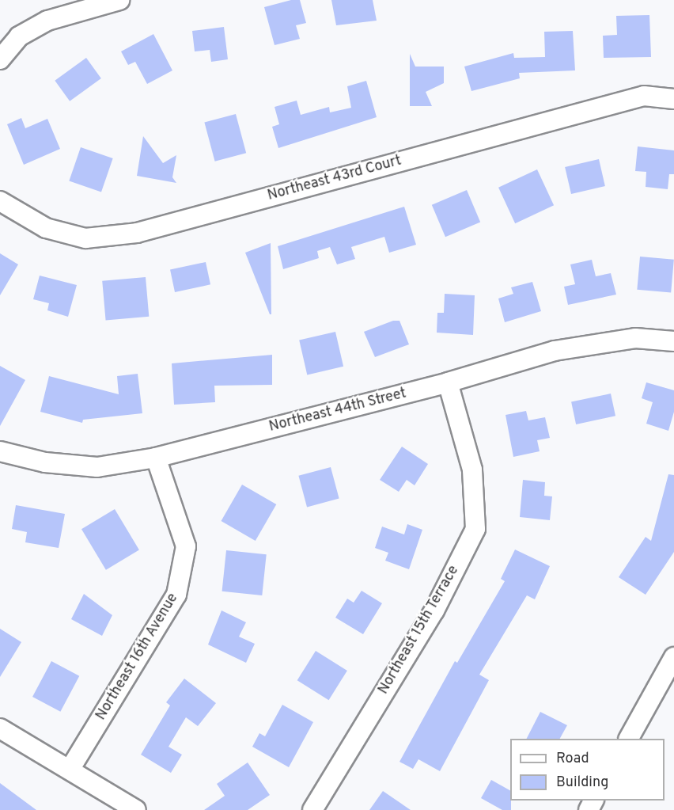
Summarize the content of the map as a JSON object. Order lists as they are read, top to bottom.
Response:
{
  "streets": {
    "street": [
      "Northeast 43rd Court",
      "Northeast 44th Street",
      "Northeast 15th Terrace",
      "Northeast 16th Avenue"
    ]
  },
  "crossings": [
    ["Northeast 44th Street", "Northeast 15th Terrace"],
    ["Northeast 44th Street", "Northeast 16th Avenue"]
  ],
  "legend": ["Road", "Building"]
}
